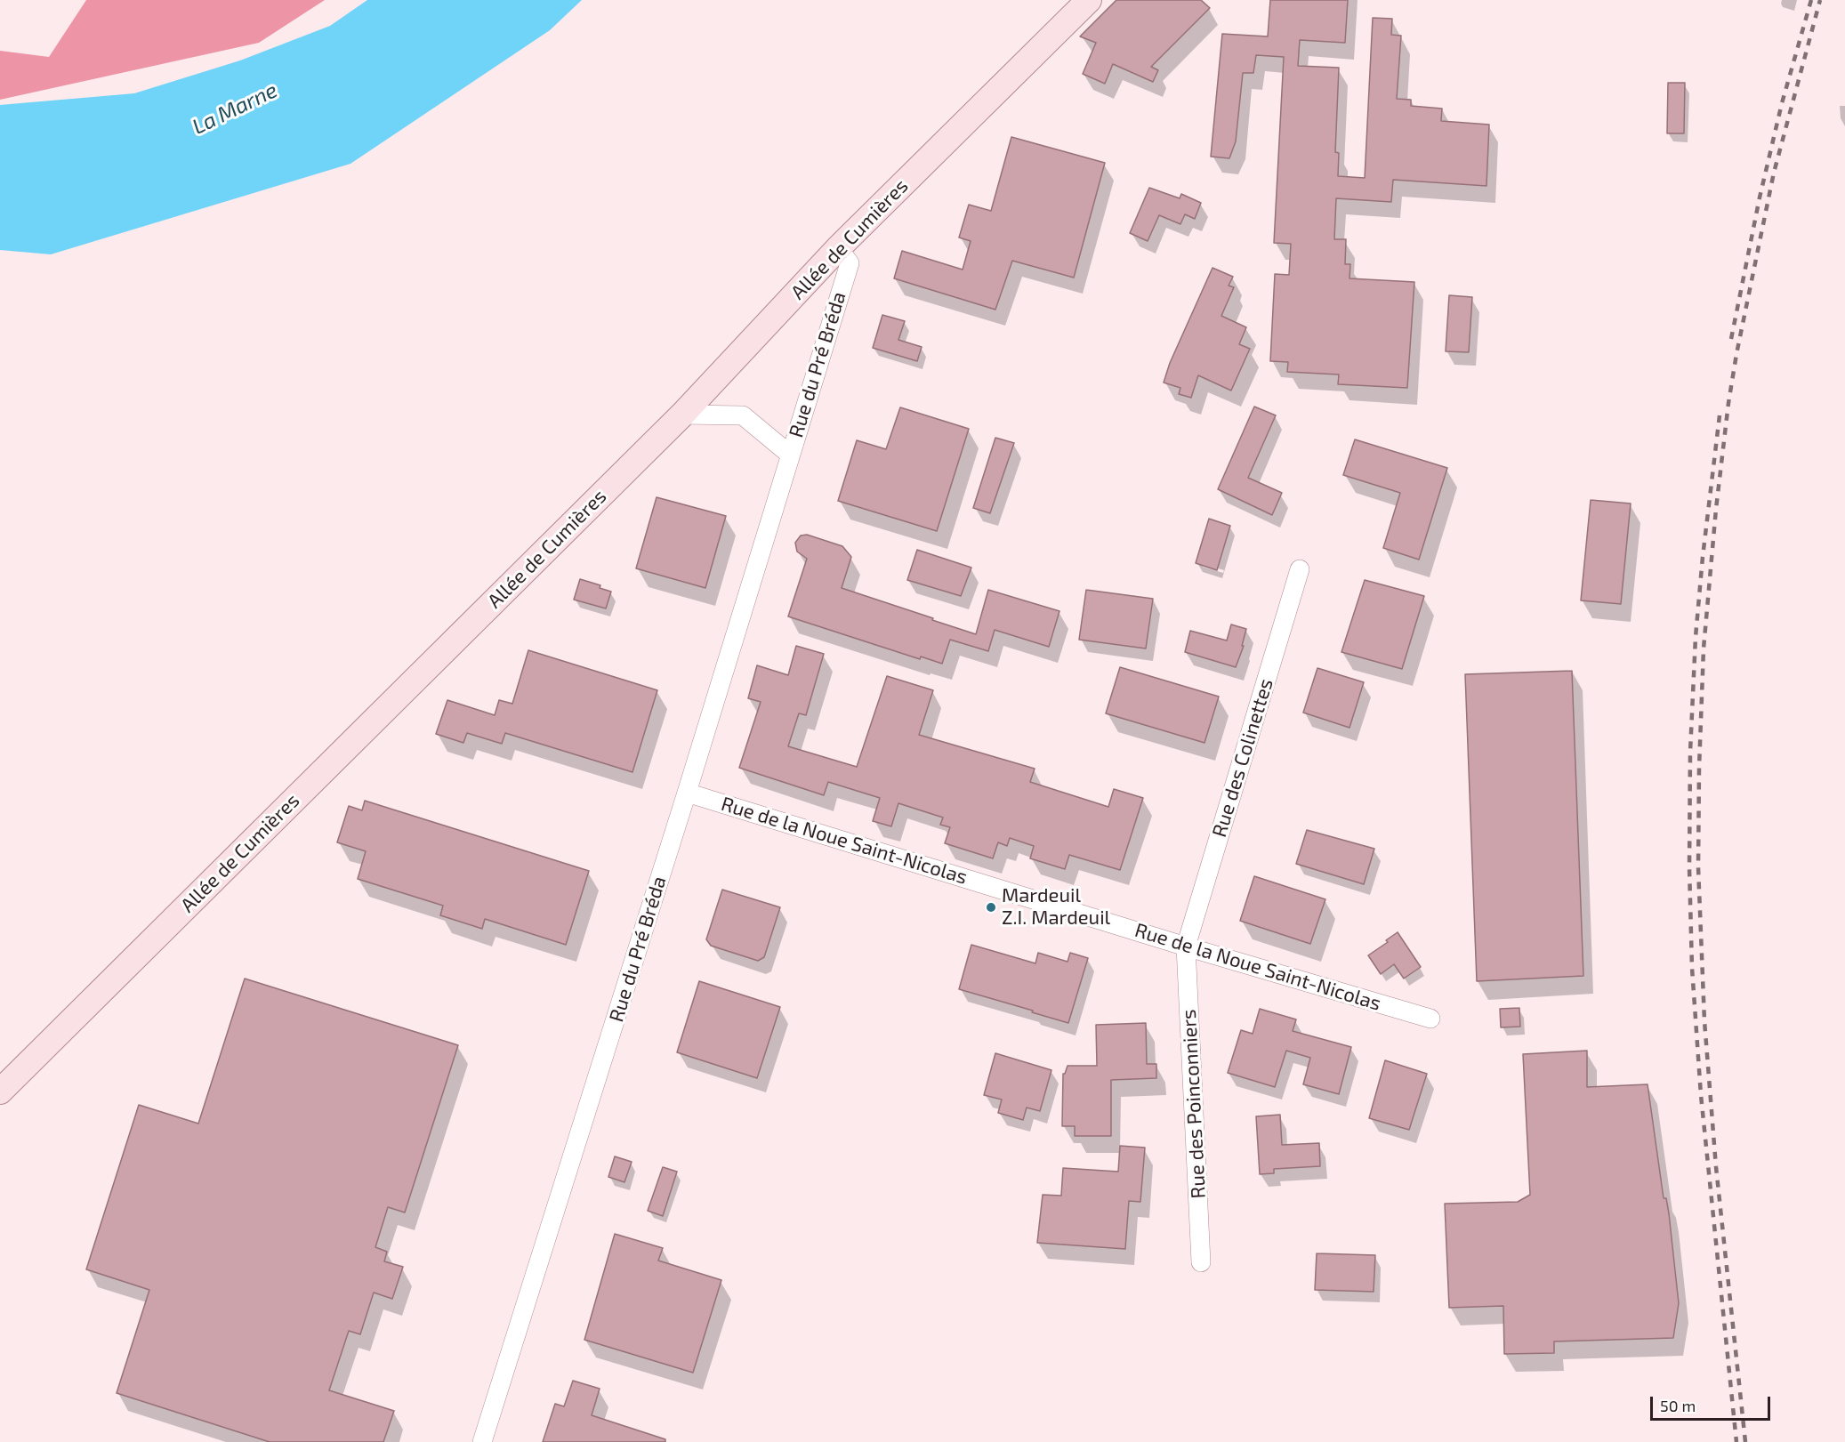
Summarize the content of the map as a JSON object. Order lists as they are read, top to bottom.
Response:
{
  "streets": {
    "main road": ["Allée de Cumières"],
    "street": [
      "Rue du Pré Bréda",
      "Rue des Colinettes",
      "Rue de la Noue Saint-Nicolas",
      "Rue des Poinconniers"
    ]
  },
  "crossings": [
    ["Allée de Cumières", "Rue du Pré Bréda"],
    ["Rue du Pré Bréda", "Rue de la Noue Saint-Nicolas"],
    ["Rue des Colinettes", "Rue de la Noue Saint-Nicolas"],
    ["Rue des Colinettes", "Rue des Poinconniers"],
    ["Rue de la Noue Saint-Nicolas", "Rue des Poinconniers"]
  ],
  "water": ["La Marne"],
  "places": ["Mardeuil Z.I. Mardeuil"],
  "scale_bar": "50 m"
}
